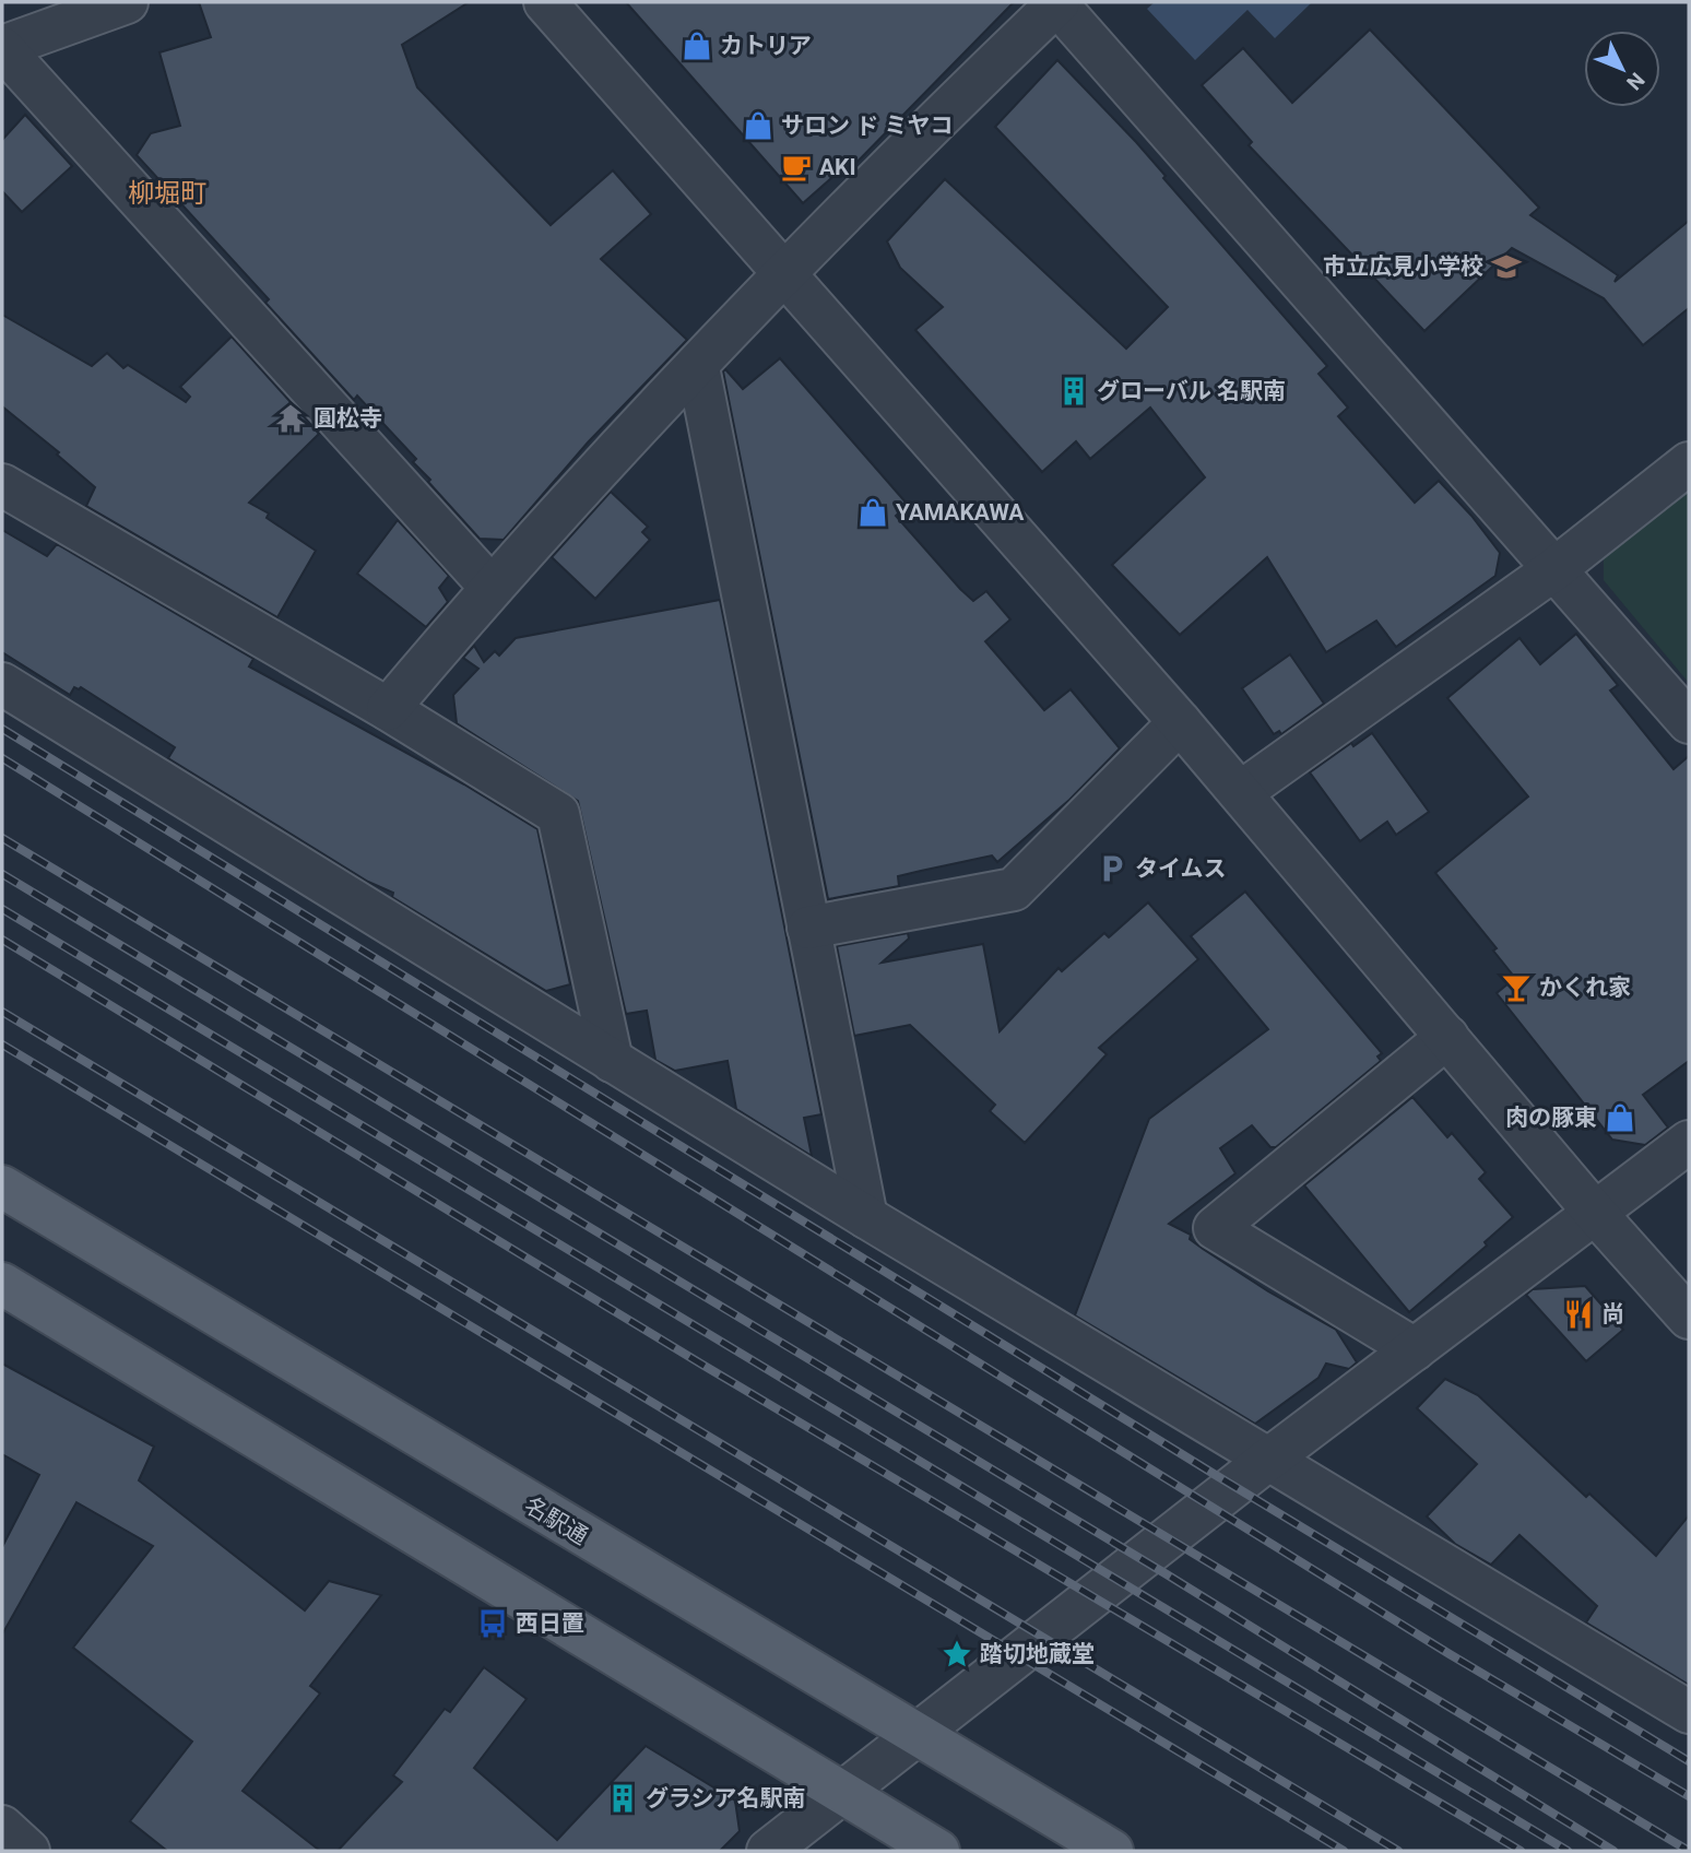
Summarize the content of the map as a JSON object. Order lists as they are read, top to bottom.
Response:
{
  "streets": {
    "main road": ["名駅通"]
  },
  "districts": ["柳堀町"],
  "places": {
    "shop": [
      "カトリア",
      "サロン ド ミヤコ",
      "YAMAKAWA",
      "肉の豚東"
    ],
    "cafe": ["AKI"],
    "school or university": ["市立広見小学校"],
    "building": ["グローバル 名駅南", "グラシア名駅南"],
    "temple": ["圓松寺"],
    "parking": ["タイムス"],
    "bar": ["かくれ家"],
    "restaurant": ["尚"],
    "bus stop": ["西日置"],
    "place": ["踏切地蔵堂"]
  },
  "north": "bottom right"
}
